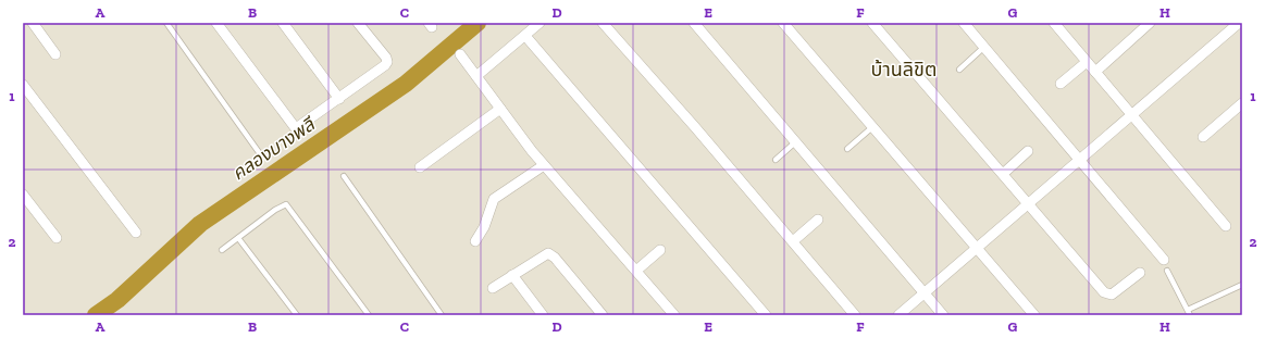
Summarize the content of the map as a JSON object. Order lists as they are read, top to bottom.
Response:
{
  "districts": ["บ้านลิขิต"],
  "water": ["คลองบางพลี"],
  "grid": {
    "columns": [
      "A",
      "B",
      "C",
      "D",
      "E",
      "F",
      "G",
      "H"
    ],
    "rows": ["1", "2"]
  }
}
